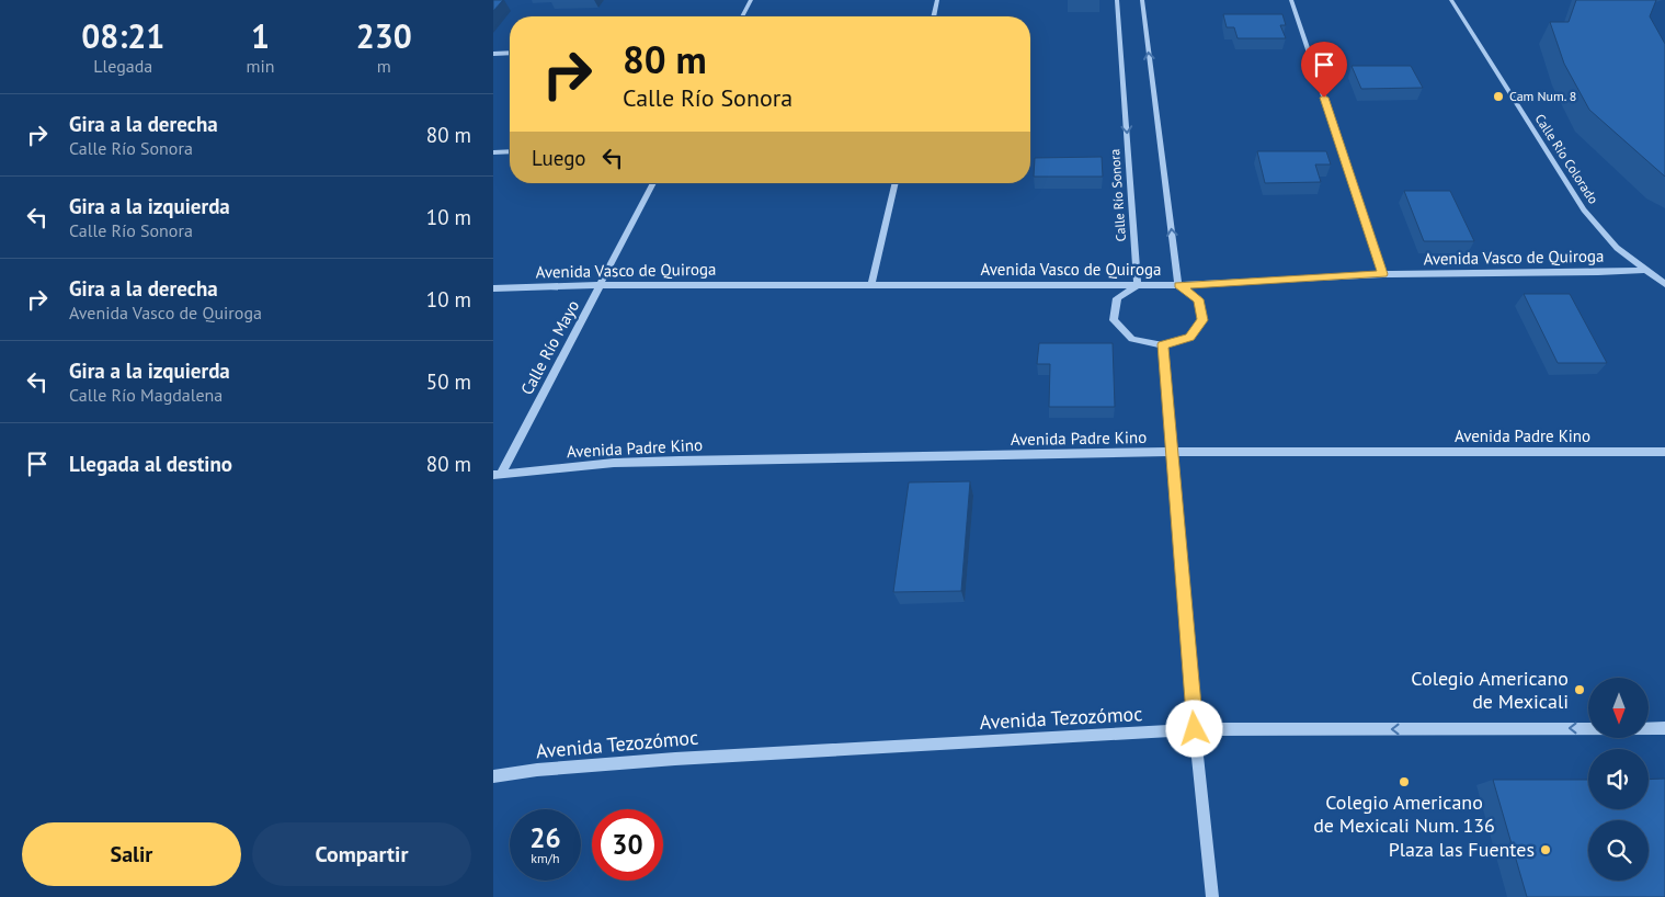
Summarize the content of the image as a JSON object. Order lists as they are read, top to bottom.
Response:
{
  "streets": {
    "street": [
      "Calle Río Colorado",
      "Calle Río Sonora",
      "Avenida Vasco de Quiroga",
      "Calle Río Mayo",
      "Avenida Padre Kino",
      "Avenida Tezozómoc"
    ]
  },
  "crossings": [
    ["Calle Río Colorado", "Avenida Vasco de Quiroga"],
    ["Calle Río Sonora", "Avenida Vasco de Quiroga"],
    ["Avenida Vasco de Quiroga", "Calle Río Mayo"],
    ["Calle Río Mayo", "Avenida Padre Kino"]
  ],
  "one_way": ["Avenida Tezozómoc"],
  "places": [
    "Cam Num. 8",
    "Colegio Americano de Mexicali",
    "Colegio Americano de Mexicali Num. 136",
    "Plaza las Fuentes"
  ],
  "north": "bottom",
  "page": {
    "eta": [
      "08:21",
      "Llegada",
      "1",
      "min",
      "230",
      "m"
    ],
    "turn": ["80 m", "Calle Río Sonora"],
    "list": [
      {
        "name": "Gira a la derecha",
        "note": "Calle Río Sonora",
        "value": "80 m"
      },
      {
        "name": "Gira a la izquierda",
        "note": "Calle Río Sonora",
        "value": "10 m"
      },
      {
        "name": "Gira a la derecha",
        "note": "Avenida Vasco de Quiroga",
        "value": "10 m"
      },
      {
        "name": "Gira a la izquierda",
        "note": "Calle Río Magdalena",
        "value": "50 m"
      },
      {
        "name": "Llegada al destino",
        "value": "80 m"
      }
    ],
    "then": "Luego",
    "speed": "26 km/h",
    "limit": "30",
    "buttons": ["Salir", "Compartir"]
  }
}
